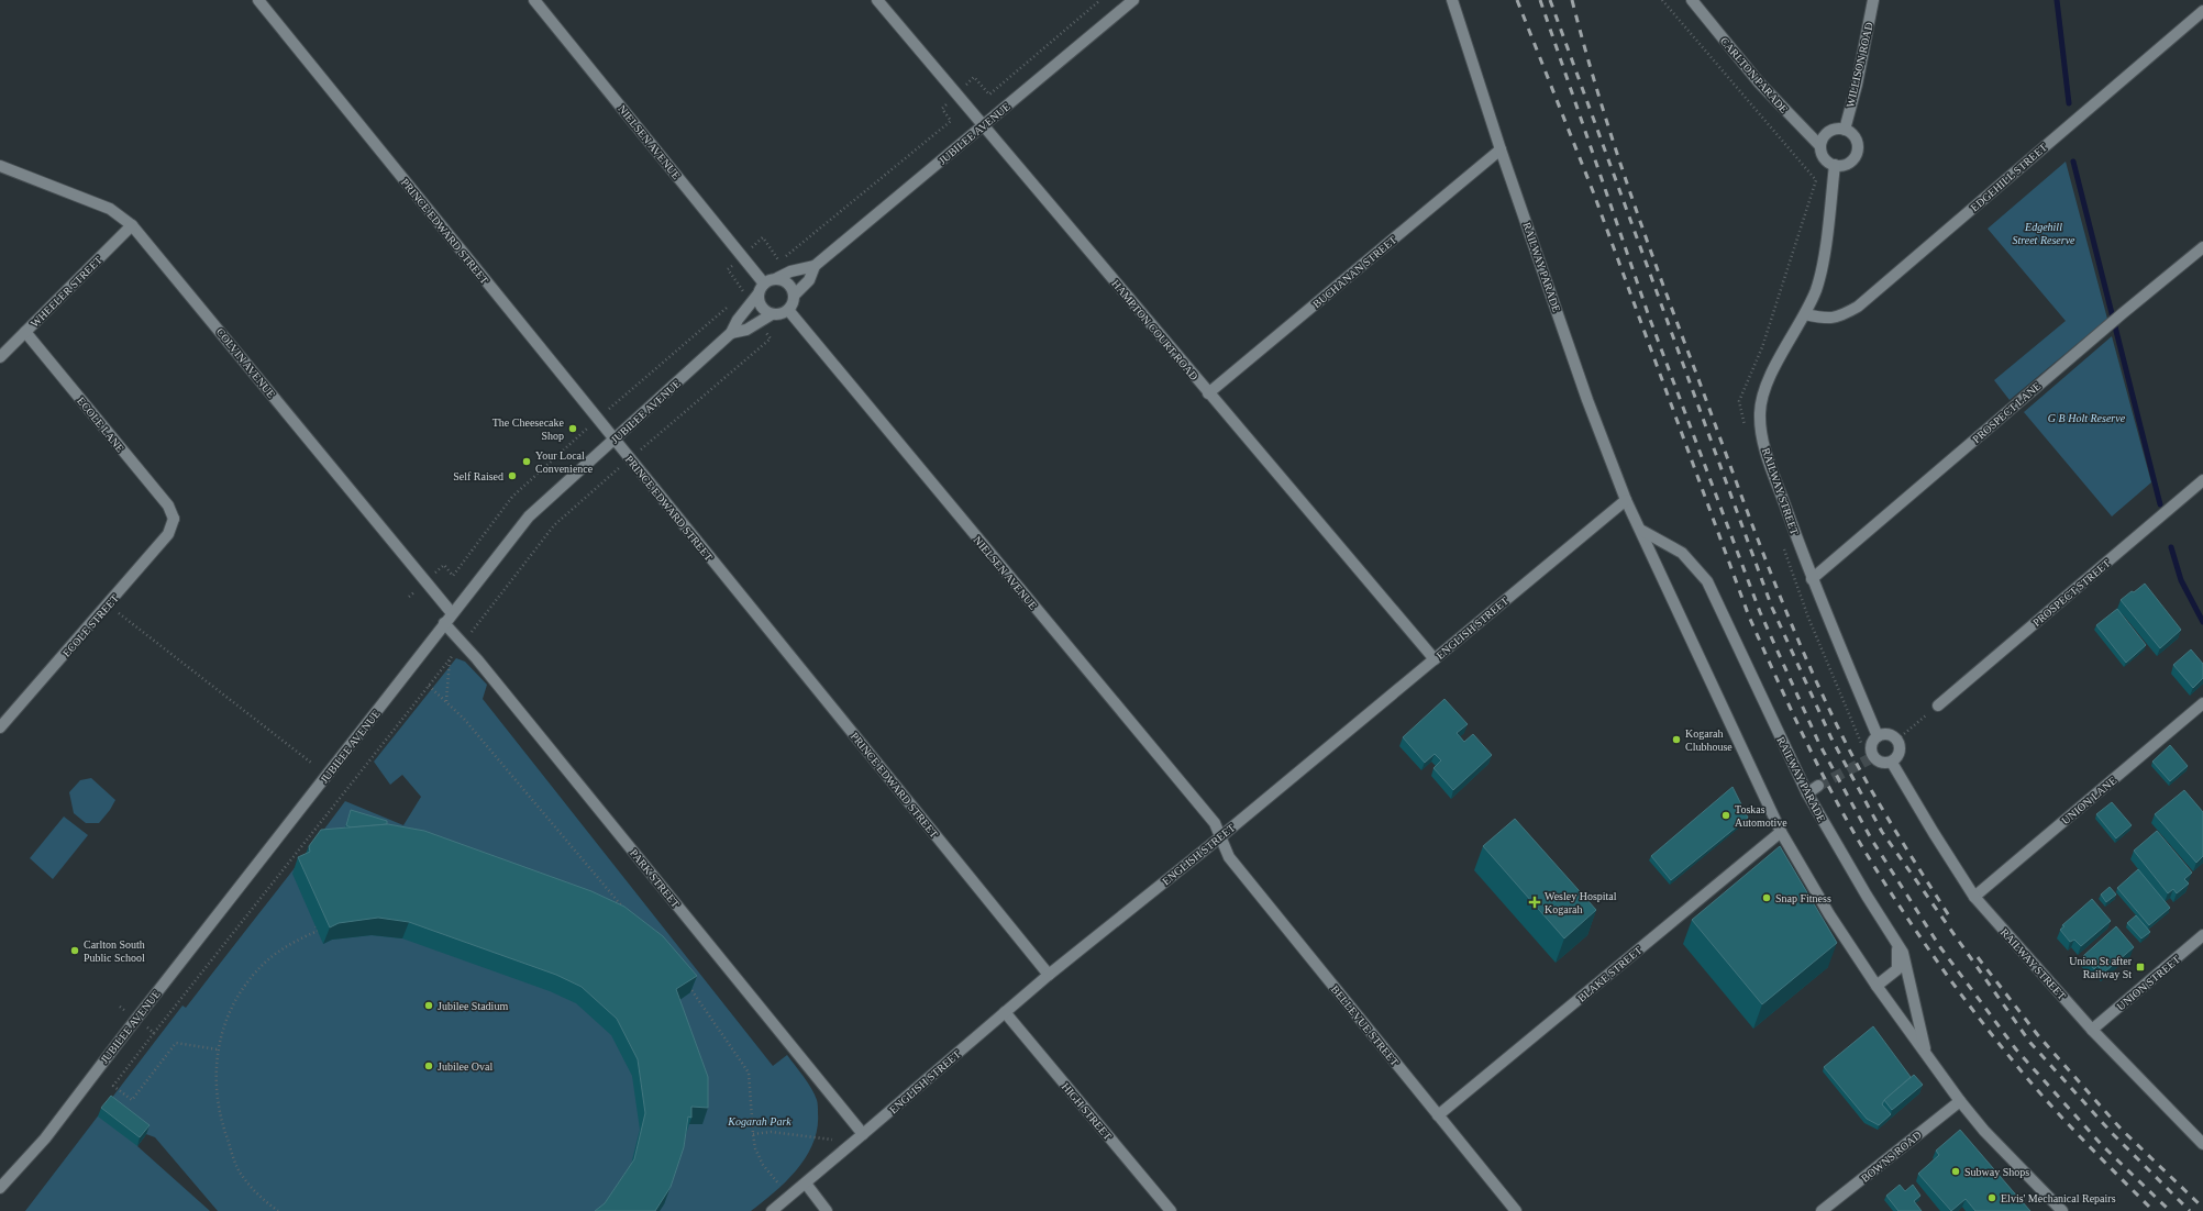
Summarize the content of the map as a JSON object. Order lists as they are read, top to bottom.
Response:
{
  "streets": {
    "street": [
      "WILLISON ROAD",
      "CARLTON PARADE",
      "JUBILEE AVENUE",
      "NIELSEN AVENUE",
      "EDGEHILL STREET",
      "PRINCE EDWARD STREET",
      "RAILWAY PARADE",
      "BUCHANAN STREET",
      "WHEELER STREET",
      "HAMPTON COURT ROAD",
      "COLVIN AVENUE",
      "PROSPECT LANE",
      "ECOLE LANE",
      "RAILWAY STREET",
      "PROSPECT STREET",
      "ECOLE STREET",
      "ENGLISH STREET",
      "UNION LANE",
      "PARK STREET",
      "BLAKE STREET",
      "UNION STREET",
      "BELLEVUE STREET",
      "HIGH STREET",
      "BOWNS ROAD"
    ]
  },
  "crossings": [
    ["WILLISON ROAD", "CARLTON PARADE"],
    ["WILLISON ROAD", "RAILWAY STREET"],
    ["CARLTON PARADE", "RAILWAY STREET"],
    ["JUBILEE AVENUE", "NIELSEN AVENUE"],
    ["JUBILEE AVENUE", "PRINCE EDWARD STREET"],
    ["JUBILEE AVENUE", "HAMPTON COURT ROAD"],
    ["JUBILEE AVENUE", "COLVIN AVENUE"],
    ["JUBILEE AVENUE", "PARK STREET"],
    ["NIELSEN AVENUE", "ENGLISH STREET"],
    ["NIELSEN AVENUE", "BELLEVUE STREET"],
    ["EDGEHILL STREET", "RAILWAY STREET"],
    ["PRINCE EDWARD STREET", "ENGLISH STREET"],
    ["RAILWAY PARADE", "BUCHANAN STREET"],
    ["RAILWAY PARADE", "ENGLISH STREET"],
    ["RAILWAY PARADE", "BLAKE STREET"],
    ["RAILWAY PARADE", "BOWNS ROAD"],
    ["BUCHANAN STREET", "HAMPTON COURT ROAD"],
    ["WHEELER STREET", "COLVIN AVENUE"],
    ["WHEELER STREET", "ECOLE LANE"],
    ["HAMPTON COURT ROAD", "ENGLISH STREET"],
    ["PROSPECT LANE", "RAILWAY STREET"],
    ["ECOLE LANE", "ECOLE STREET"],
    ["RAILWAY STREET", "UNION LANE"],
    ["RAILWAY STREET", "UNION STREET"],
    ["ENGLISH STREET", "PARK STREET"],
    ["ENGLISH STREET", "BELLEVUE STREET"],
    ["ENGLISH STREET", "HIGH STREET"],
    ["BLAKE STREET", "BELLEVUE STREET"]
  ],
  "parks": ["Edgehill Street Reserve", "G B Holt Reserve", "Kogarah Park"],
  "places": {
    "other": [
      "The Cheesecake Shop",
      "Your Local Convenience",
      "Self Raised",
      "Kogarah Clubhouse",
      "Toskas Automotive",
      "Snap Fitness",
      "Carlton South Public School",
      "Jubilee Stadium",
      "Jubilee Oval",
      "Subway Shops",
      "Elvis' Mechanical Repairs"
    ],
    "health": ["Wesley Hospital Kogarah"],
    "transit": ["Union St after Railway St"]
  }
}
